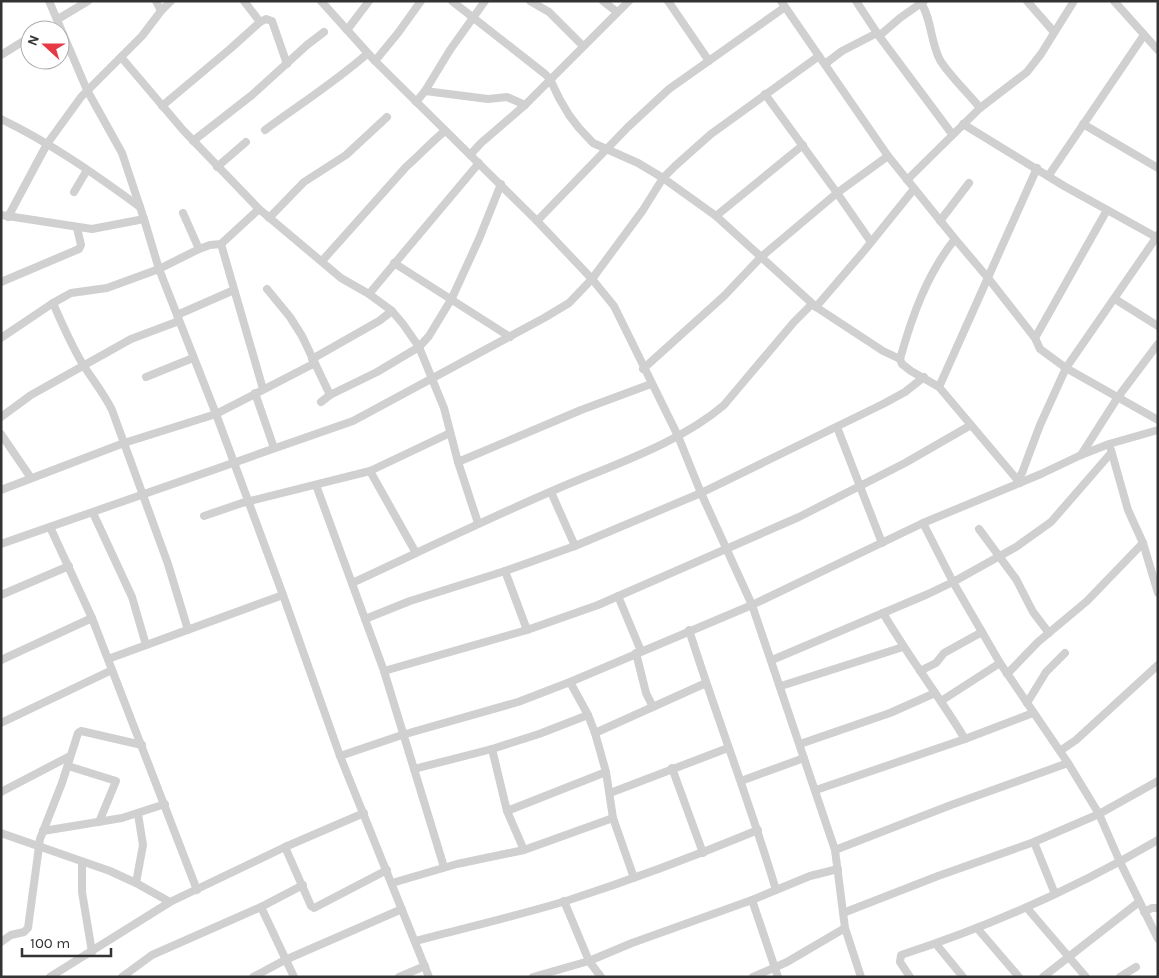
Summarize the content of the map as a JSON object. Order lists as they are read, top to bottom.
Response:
{
  "scale_bar": "100 m",
  "north": "left"
}
